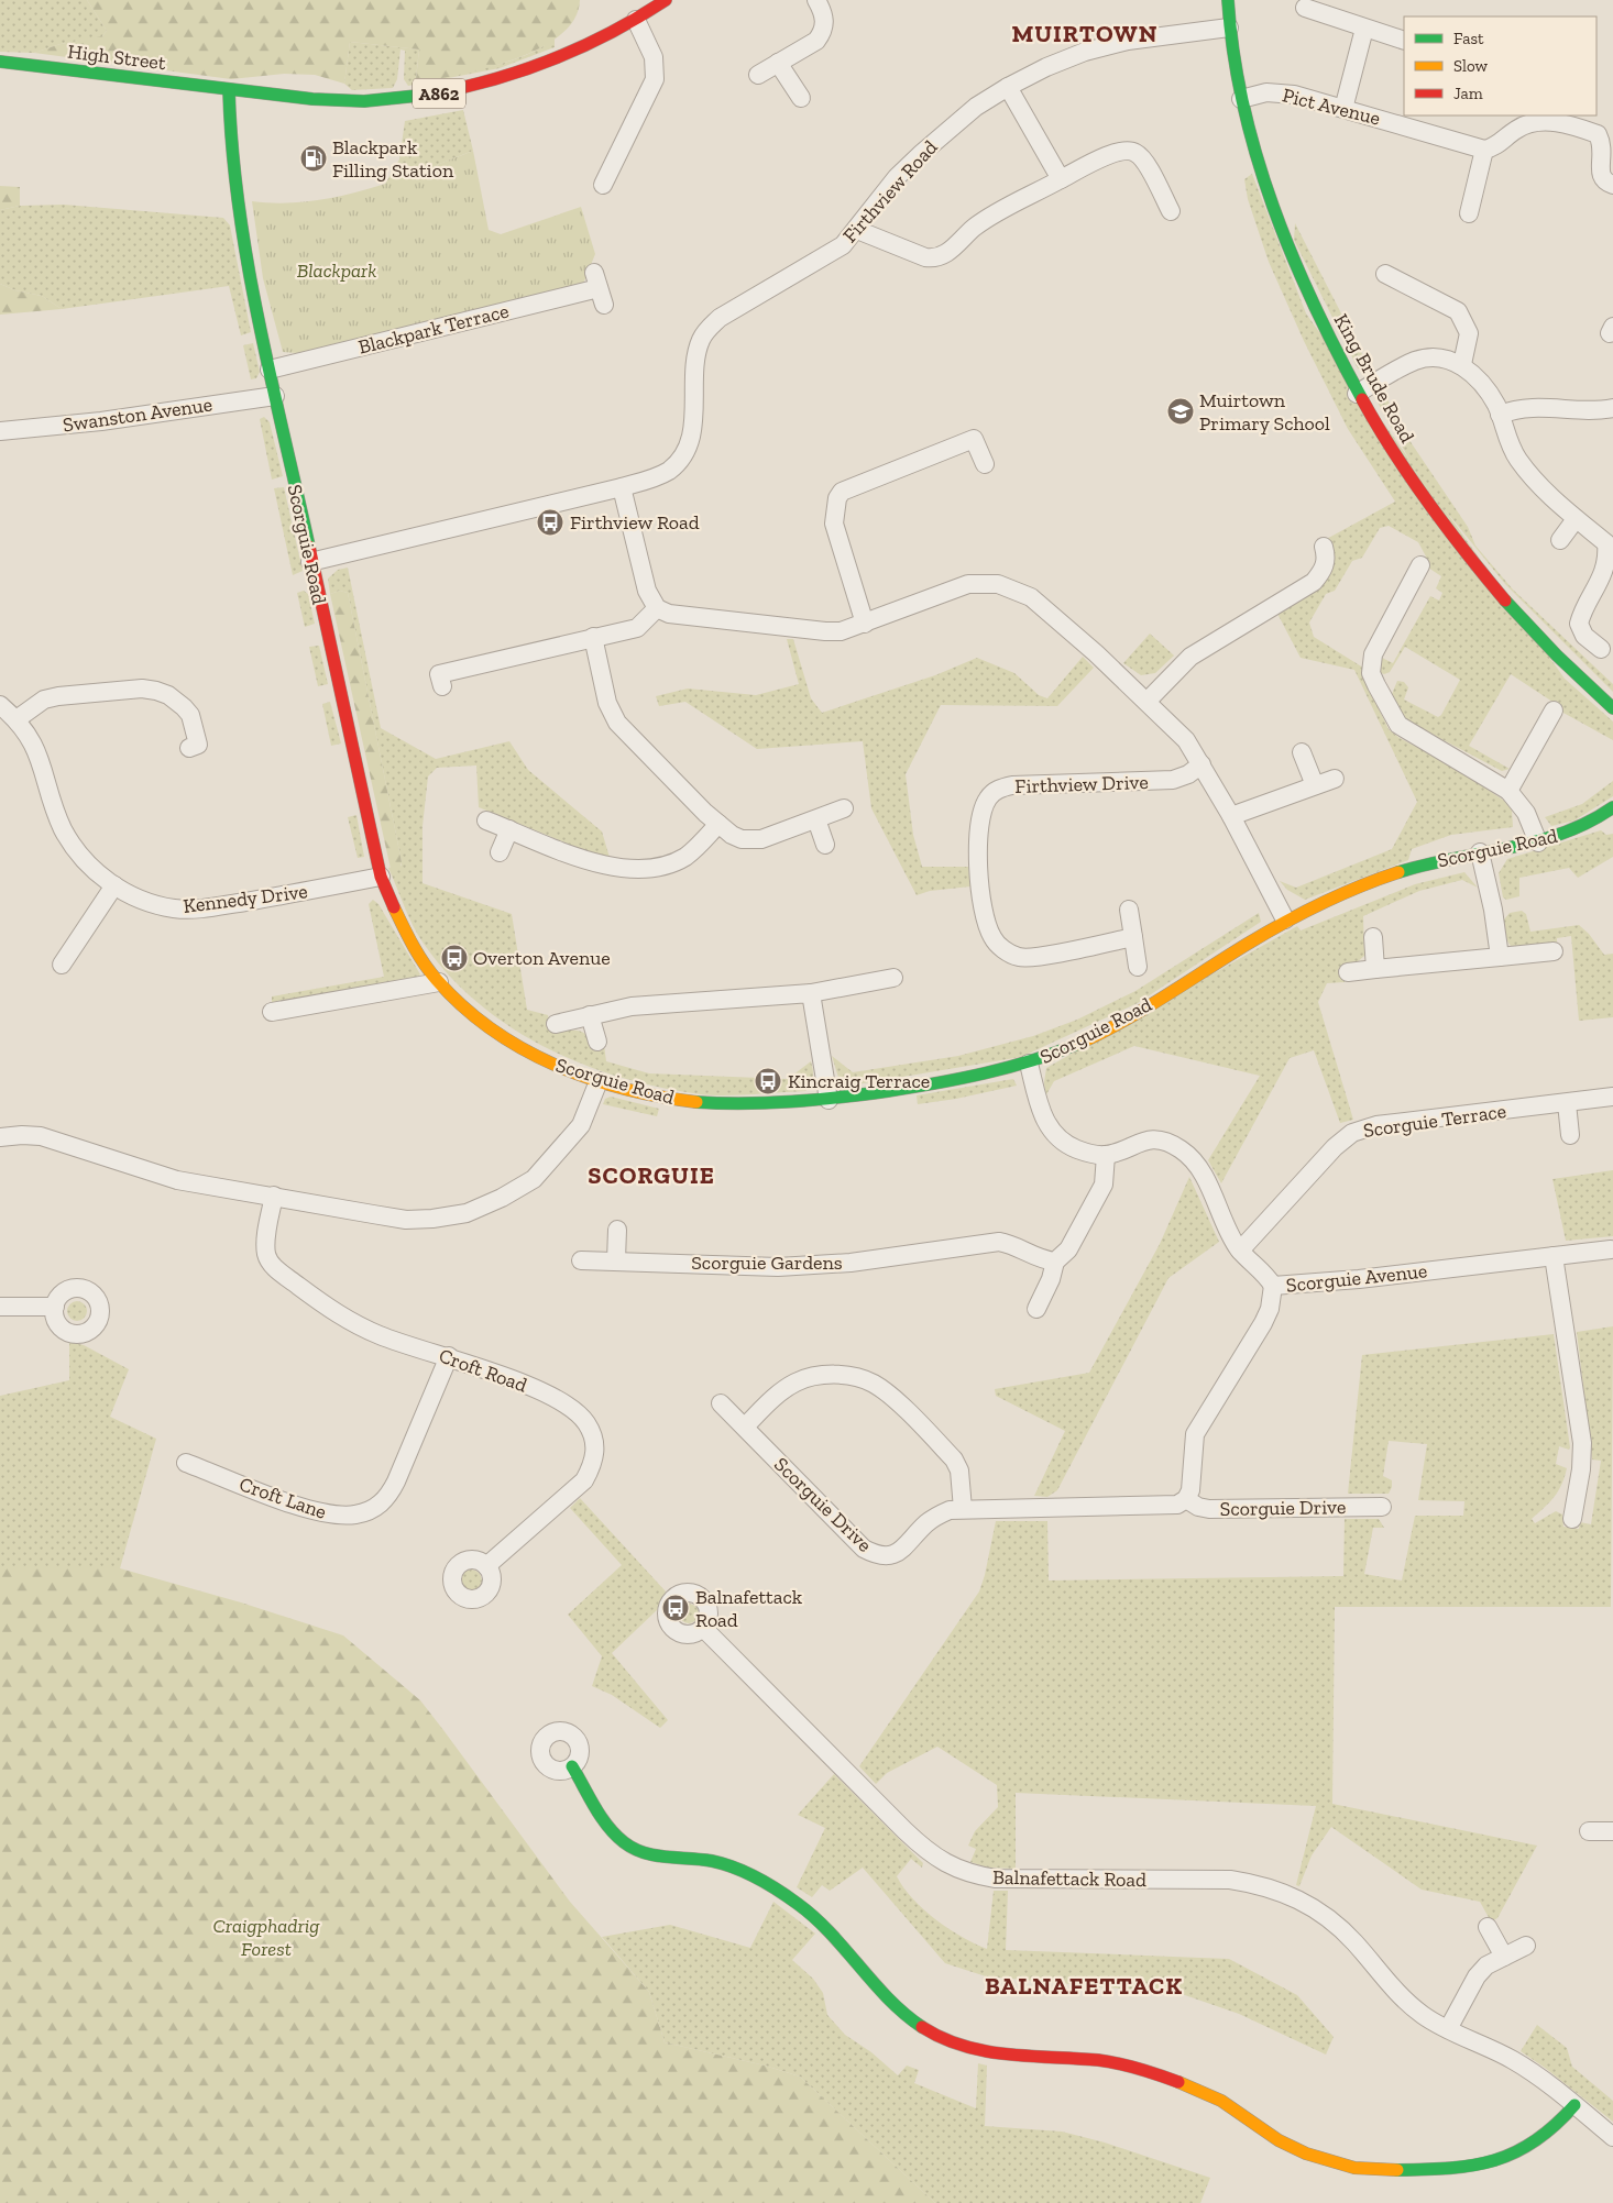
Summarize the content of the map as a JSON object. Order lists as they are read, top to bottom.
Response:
{
  "streets": {
    "street": [
      "High Street",
      "A862",
      "Pict Avenue",
      "Firthview Road",
      "Blackpark Terrace",
      "King Brude Road",
      "Swanston Avenue",
      "Scorguie Road",
      "Firthview Drive",
      "Kennedy Drive",
      "Scorguie Terrace",
      "Scorguie Gardens",
      "Scorguie Avenue",
      "Croft Road",
      "Croft Lane",
      "Scorguie Drive",
      "Balnafettack Road"
    ]
  },
  "crossings": [
    ["High Street", "A862"],
    ["High Street", "Scorguie Road"],
    ["A862", "Scorguie Road"],
    ["Pict Avenue", "King Brude Road"],
    ["Firthview Road", "King Brude Road"],
    ["Firthview Road", "Scorguie Road"],
    ["Blackpark Terrace", "Scorguie Road"],
    ["Swanston Avenue", "Scorguie Road"],
    ["Scorguie Road", "Kennedy Drive"],
    ["Scorguie Road", "Scorguie Avenue"],
    ["Scorguie Terrace", "Scorguie Avenue"],
    ["Croft Road", "Croft Lane"]
  ],
  "districts": ["MUIRTOWN", "SCORGUIE", "BALNAFETTACK"],
  "parks": ["Blackpark", "Craigphadrig Forest"],
  "places": {
    "fuel station": ["Blackpark Filling Station"],
    "school or university": ["Muirtown Primary School"],
    "bus stop": [
      "Firthview Road",
      "Overton Avenue",
      "Kincraig Terrace",
      "Balnafettack Road"
    ]
  },
  "legend": ["Fast", "Slow", "Jam"]
}
